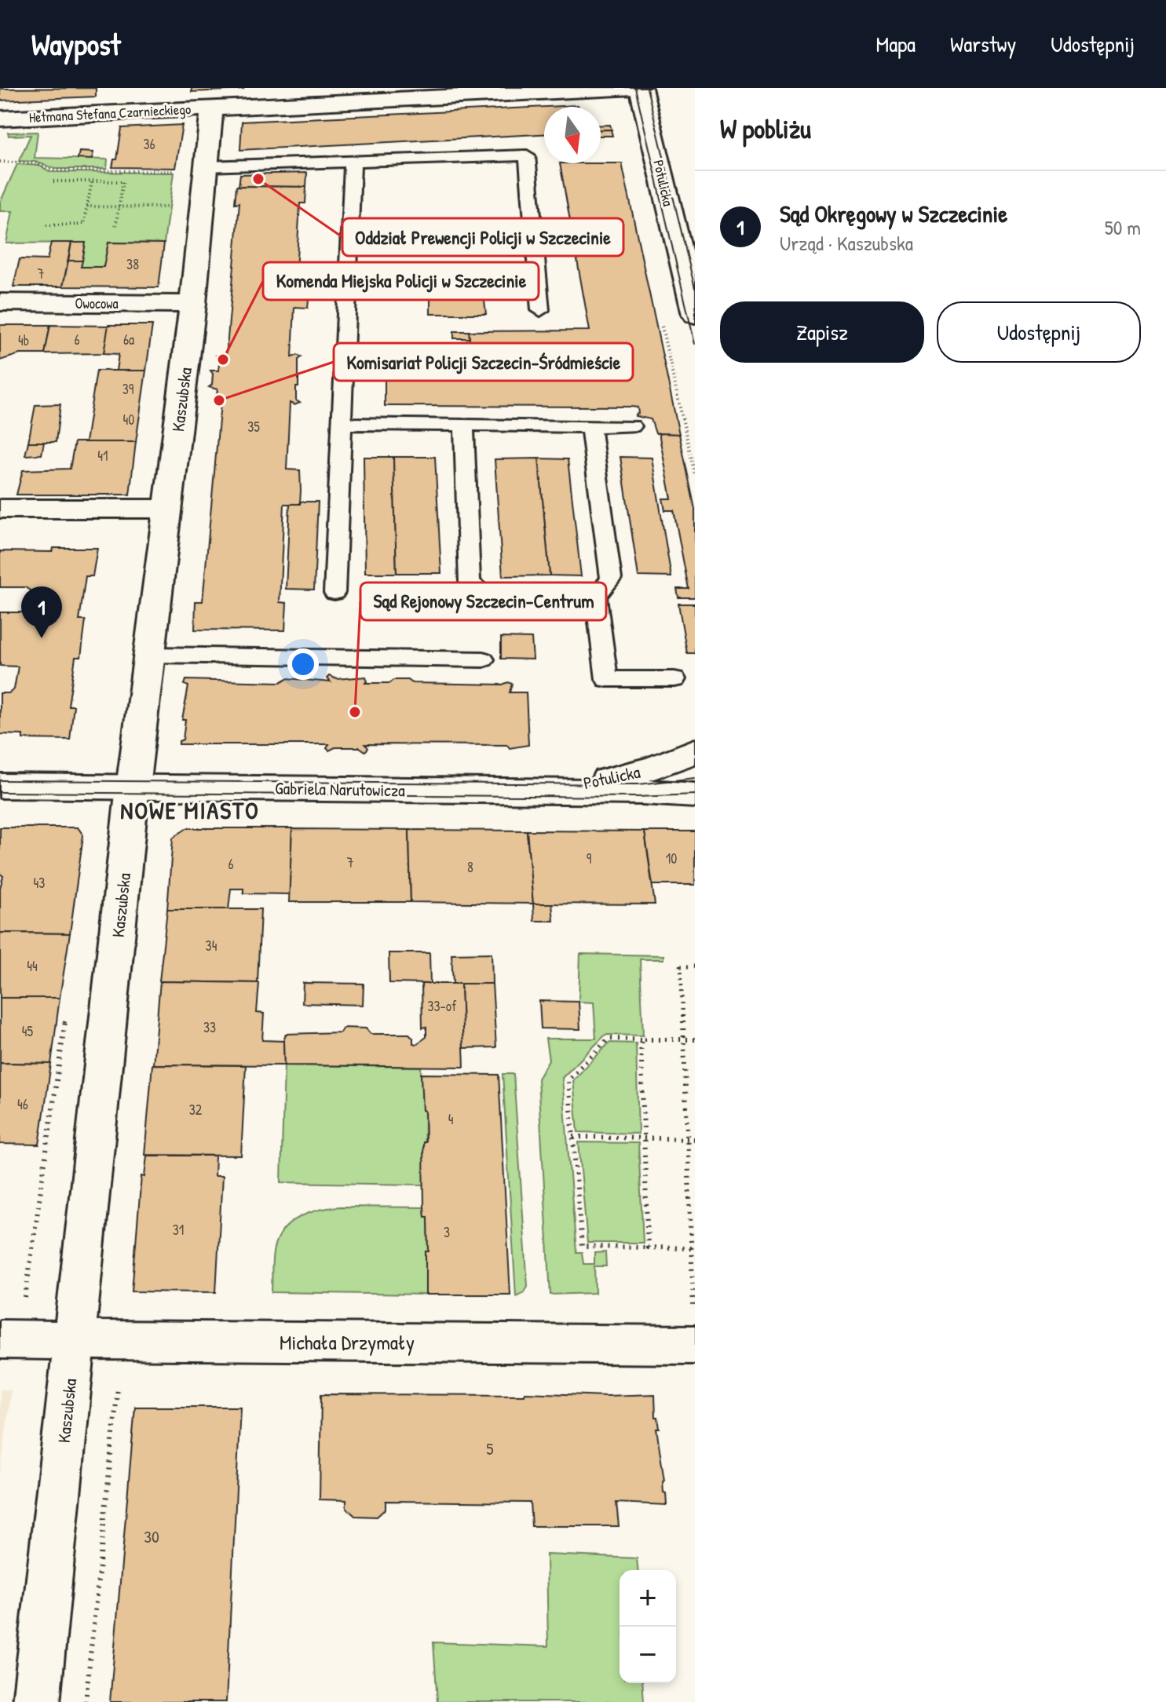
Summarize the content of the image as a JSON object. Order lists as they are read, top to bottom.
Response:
{
  "streets": {
    "street": [
      "Hetmana Stefana Czarnieckiego",
      "Potulicka",
      "Owocowa",
      "Kaszubska",
      "Gabriela Narutowicza",
      "Michała Drzymały"
    ]
  },
  "crossings": [
    ["Hetmana Stefana Czarnieckiego", "Kaszubska"],
    ["Potulicka", "Gabriela Narutowicza"],
    ["Owocowa", "Kaszubska"],
    ["Kaszubska", "Gabriela Narutowicza"],
    ["Kaszubska", "Michała Drzymały"]
  ],
  "districts": ["NOWE MIASTO"],
  "places": [
    "Oddział Prewencji Policji w Szczecinie",
    "Komenda Miejska Policji w Szczecinie",
    "Komisariat Policji Szczecin-Śródmieście",
    "Sąd Rejonowy Szczecin-Centrum"
  ],
  "house_numbers": [
    "36",
    "38",
    "7",
    "6",
    "6a",
    "4b",
    "39",
    "40",
    "35",
    "41",
    "9",
    "10",
    "7",
    "6",
    "8",
    "43",
    "34",
    "44",
    "33-of",
    "33",
    "45",
    "46",
    "32",
    "4",
    "31",
    "3",
    "5",
    "30"
  ],
  "north": "bottom",
  "page": {
    "header": "Waypost",
    "nav": ["Mapa", "Warstwy", "Udostępnij"],
    "heading": "W pobliżu",
    "list": [
      {
        "mark": "1",
        "name": "Sąd Okręgowy w Szczecinie",
        "note": "Urząd · Kaszubska",
        "value": "50 m"
      }
    ],
    "buttons": ["Zapisz", "Udostępnij"],
    "pins": "1",
    "map_buttons": ["+", "−"]
  }
}
